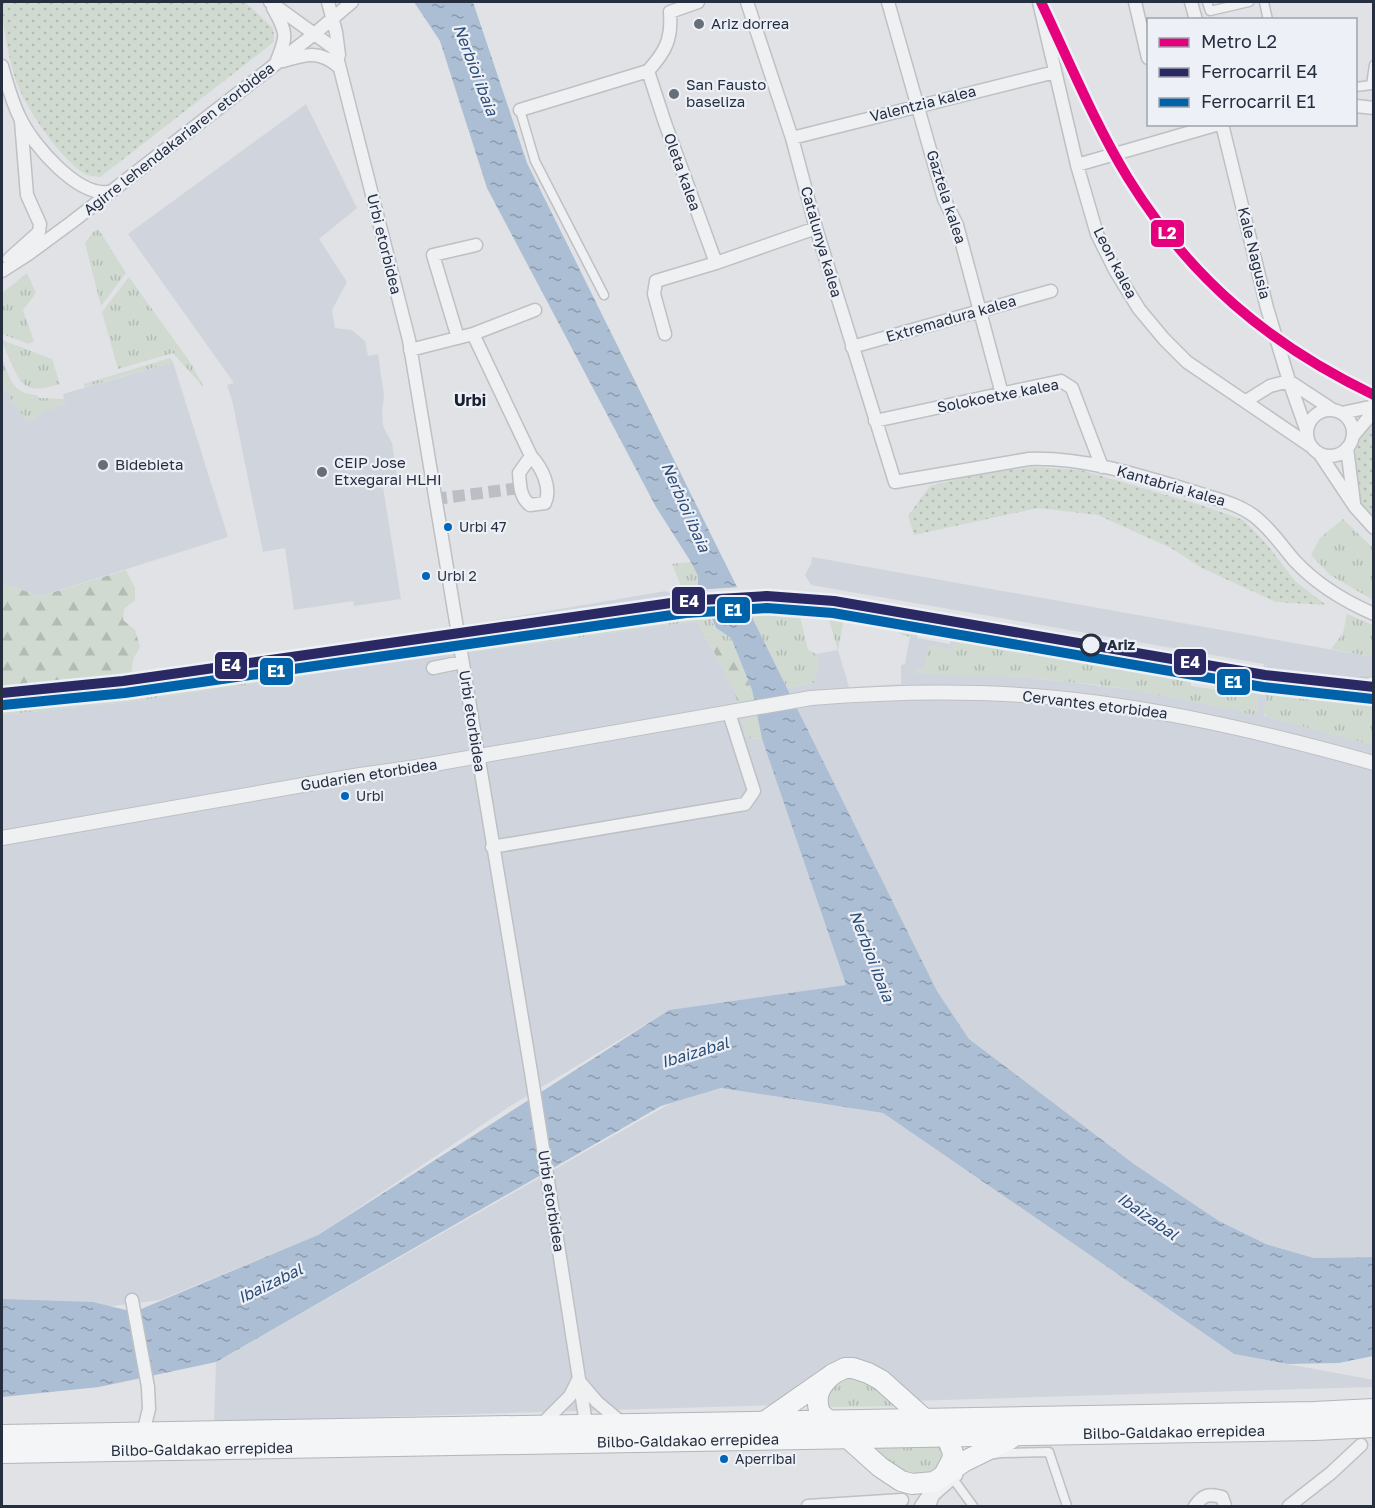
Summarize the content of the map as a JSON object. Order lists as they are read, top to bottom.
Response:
{
  "streets": {
    "highway": ["Bilbo-Galdakao errepidea"],
    "street": [
      "Valentzia kalea",
      "Agirre lehendakariaren etorbidea",
      "Oleta kalea",
      "Gaztela kalea",
      "Catalunya kalea",
      "Urbi etorbidea",
      "Kale Nagusia",
      "Leon kalea",
      "Extremadura kalea",
      "Solokoetxe kalea",
      "Kantabria kalea",
      "Cervantes etorbidea",
      "Gudarien etorbidea"
    ]
  },
  "crossings": [
    ["Valentzia kalea", "Gaztela kalea"],
    ["Valentzia kalea", "Catalunya kalea"],
    ["Valentzia kalea", "Leon kalea"],
    ["Agirre lehendakariaren etorbidea", "Urbi etorbidea"],
    ["Gaztela kalea", "Extremadura kalea"],
    ["Gaztela kalea", "Solokoetxe kalea"],
    ["Catalunya kalea", "Extremadura kalea"],
    ["Catalunya kalea", "Solokoetxe kalea"],
    ["Catalunya kalea", "Kantabria kalea"],
    ["Urbi etorbidea", "Gudarien etorbidea"],
    ["Urbi etorbidea", "Bilbo-Galdakao errepidea"],
    ["Kale Nagusia", "Leon kalea"],
    ["Solokoetxe kalea", "Kantabria kalea"],
    ["Cervantes etorbidea", "Gudarien etorbidea"]
  ],
  "districts": ["Urbi"],
  "water": ["Nerbioi ibaia", "Ibaizabal"],
  "places": [
    "Ariz dorrea",
    "San Fausto baseliza",
    "Bidebieta",
    "CEIP Jose Etxegarai HLHI",
    "Urbi 47",
    "Urbi 2",
    "Ariz",
    "Urbi",
    "Aperribai"
  ],
  "lines": ["metro line L2", "rail line E4", "rail line E1"],
  "legend": ["Metro L2", "Ferrocarril E4", "Ferrocarril E1"]
}
